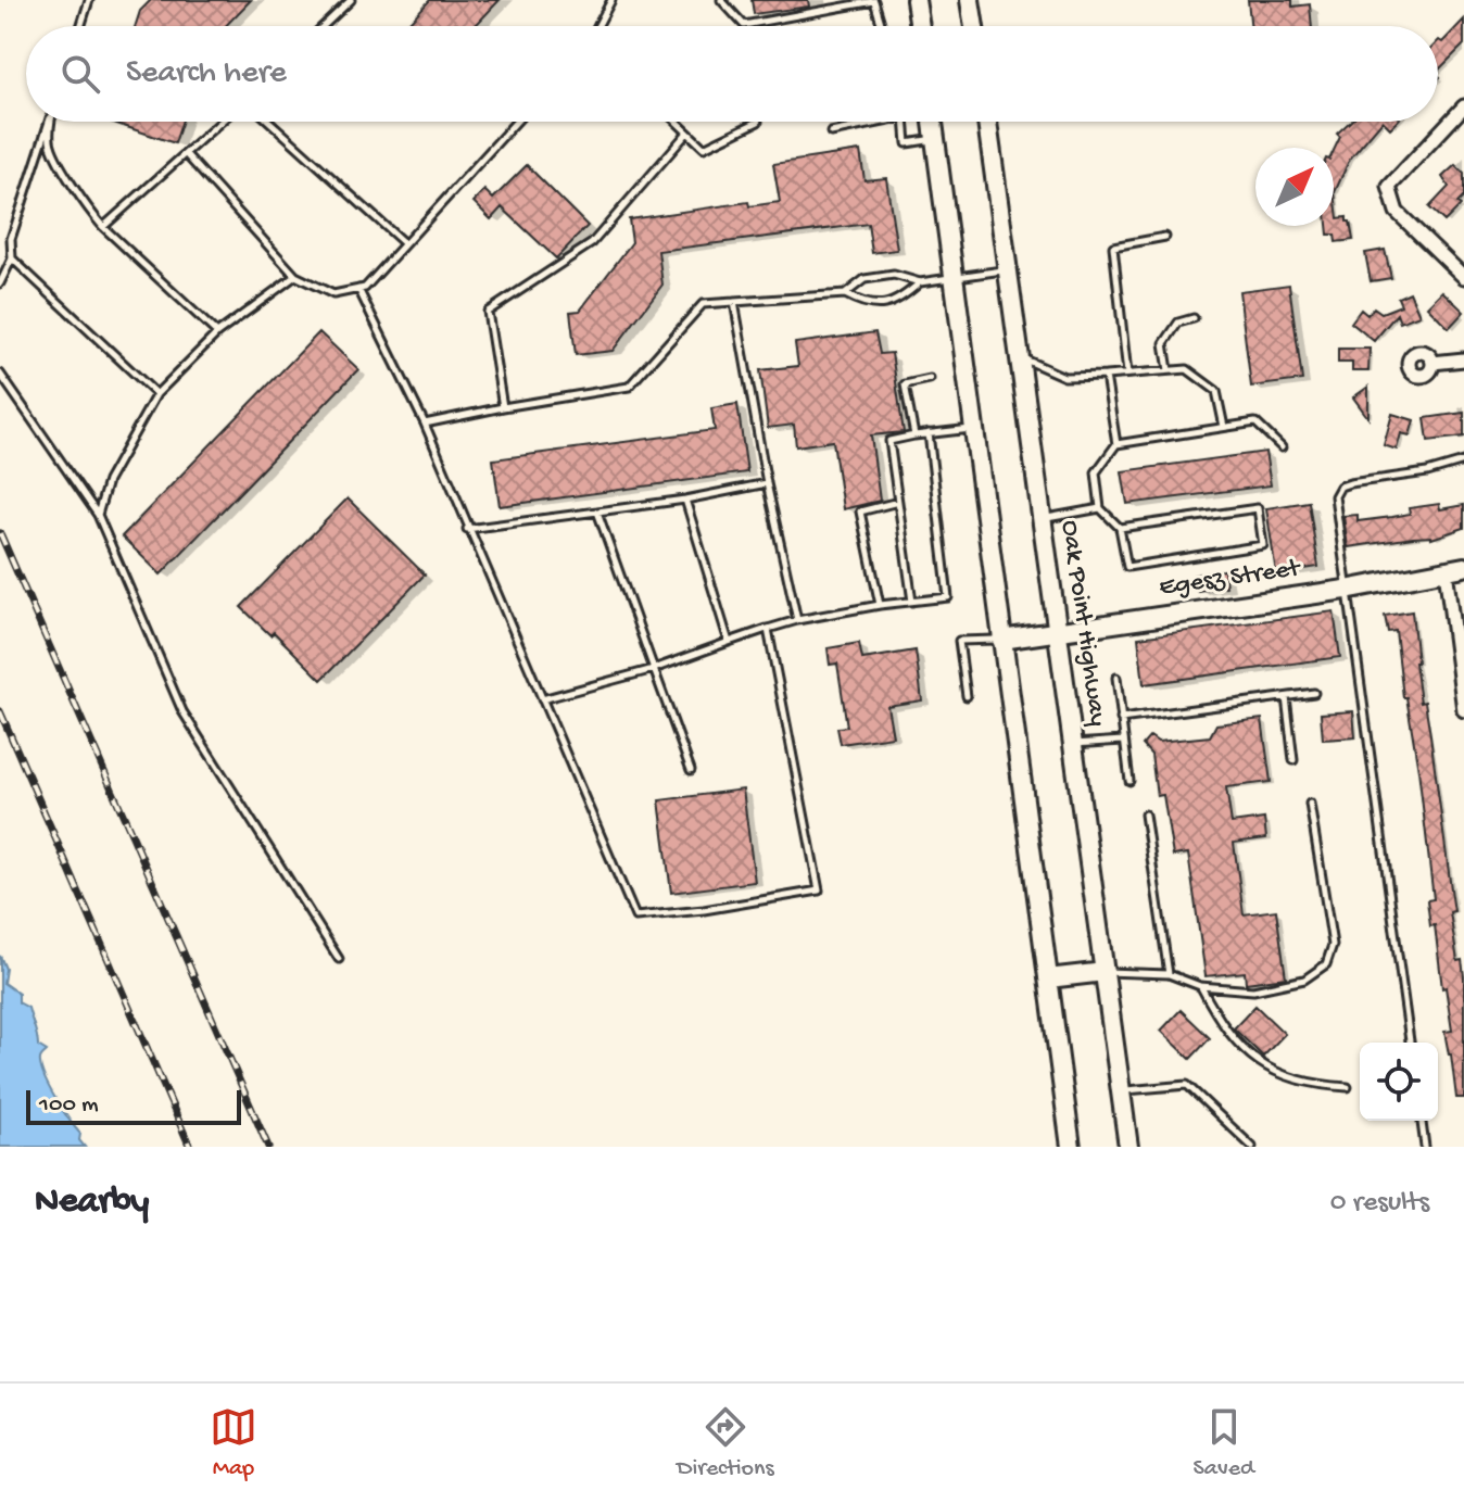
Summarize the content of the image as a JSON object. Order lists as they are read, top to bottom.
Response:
{
  "streets": {
    "main road": ["Egesz Street", "Oak Point Highway"]
  },
  "crossings": [
    ["Egesz Street", "Oak Point Highway"]
  ],
  "scale_bar": "100 m",
  "north": "top right",
  "page": {
    "search": "Search here",
    "scale": "100 m",
    "heading": ["Nearby", "0 results"],
    "nav": ["Map", "Directions", "Saved"]
  }
}
